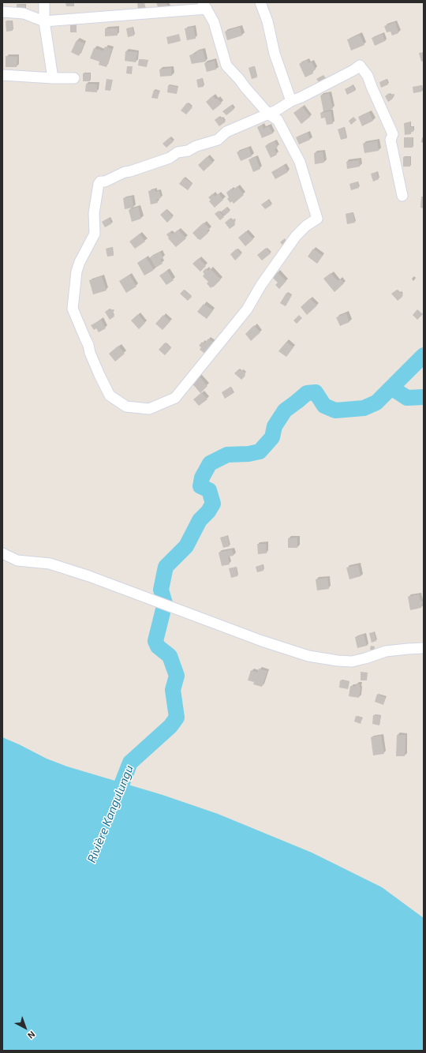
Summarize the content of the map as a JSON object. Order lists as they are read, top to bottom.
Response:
{
  "water": ["Rivière Kangulungu"],
  "north": "bottom right"
}
